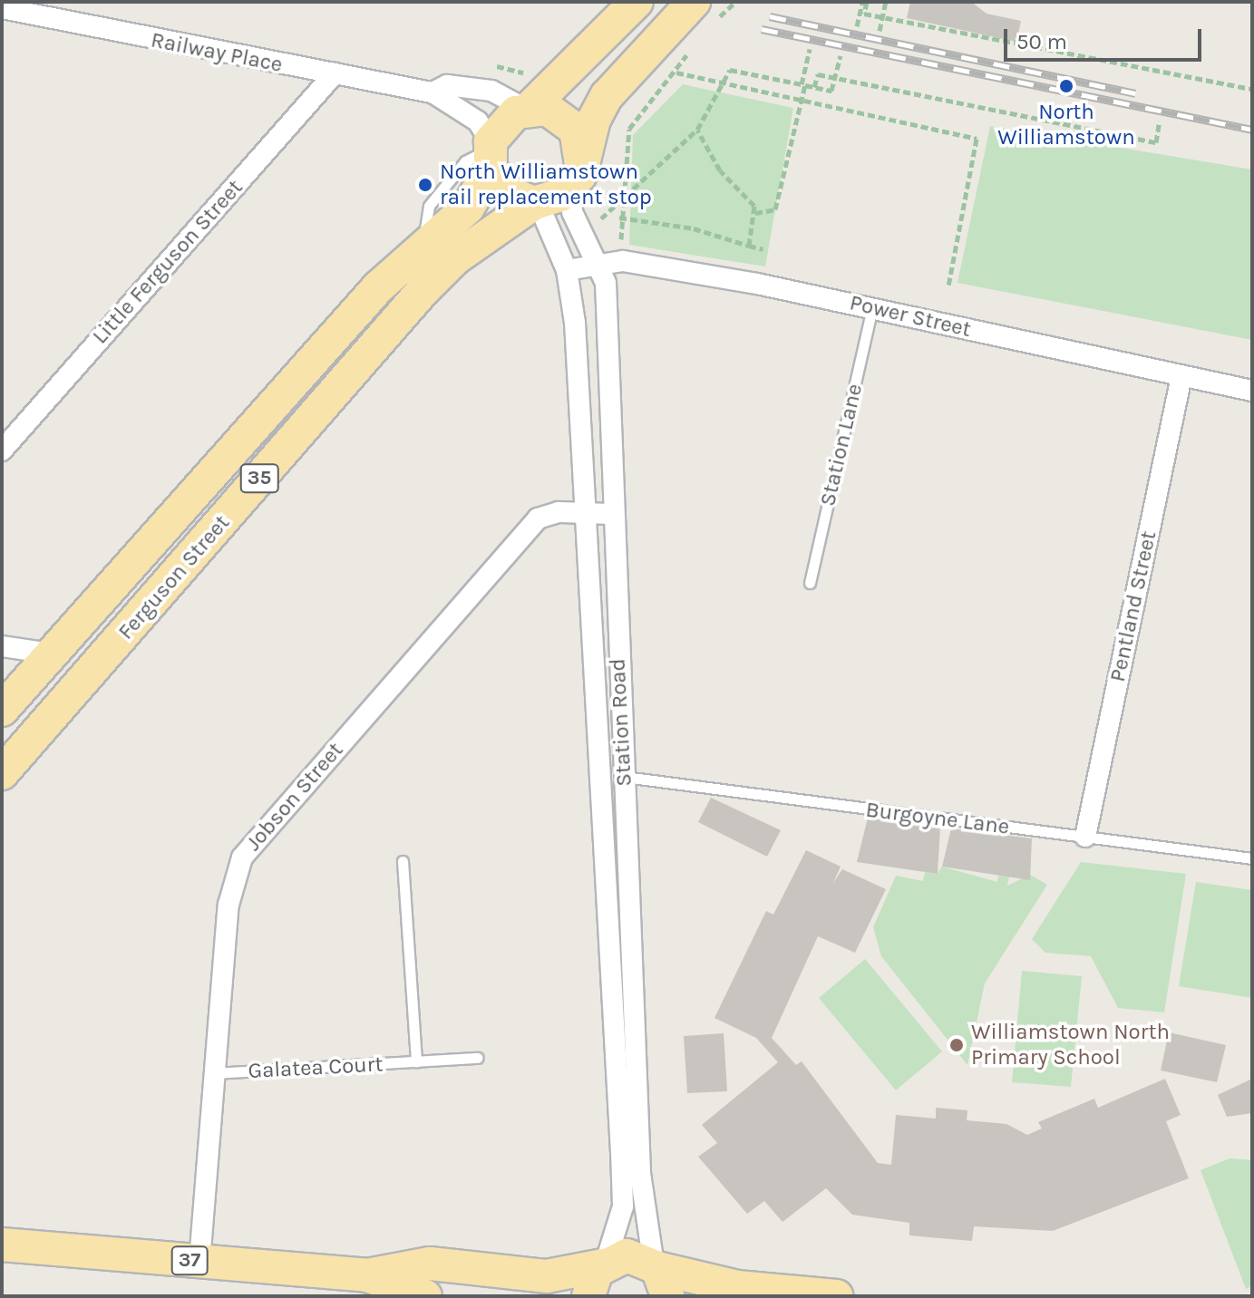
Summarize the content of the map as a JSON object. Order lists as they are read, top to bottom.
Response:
{
  "streets": {
    "main road": ["35", "Ferguson Street", "37"],
    "street": [
      "Railway Place",
      "Little Ferguson Street",
      "Power Street",
      "Pentland Street",
      "Station Road",
      "Jobson Street"
    ],
    "lane": ["Station Lane", "Burgoyne Lane", "Galatea Court"]
  },
  "crossings": [
    ["Railway Place", "Little Ferguson Street"],
    ["Railway Place", "35"],
    ["Railway Place", "Ferguson Street"],
    ["Railway Place", "Station Road"],
    ["Power Street", "Station Lane"],
    ["Power Street", "Pentland Street"],
    ["Power Street", "Station Road"],
    ["35", "Ferguson Street"],
    ["35", "Station Road"],
    ["Ferguson Street", "Station Road"],
    ["Pentland Street", "Burgoyne Lane"],
    ["Station Road", "Jobson Street"],
    ["Station Road", "Burgoyne Lane"],
    ["Station Road", "37"],
    ["Jobson Street", "Galatea Court"],
    ["Jobson Street", "37"]
  ],
  "places": ["North Williamstown", "North Williamstown rail replacement stop", "Williamstown North Primary School"],
  "scale_bar": "50 m"
}
